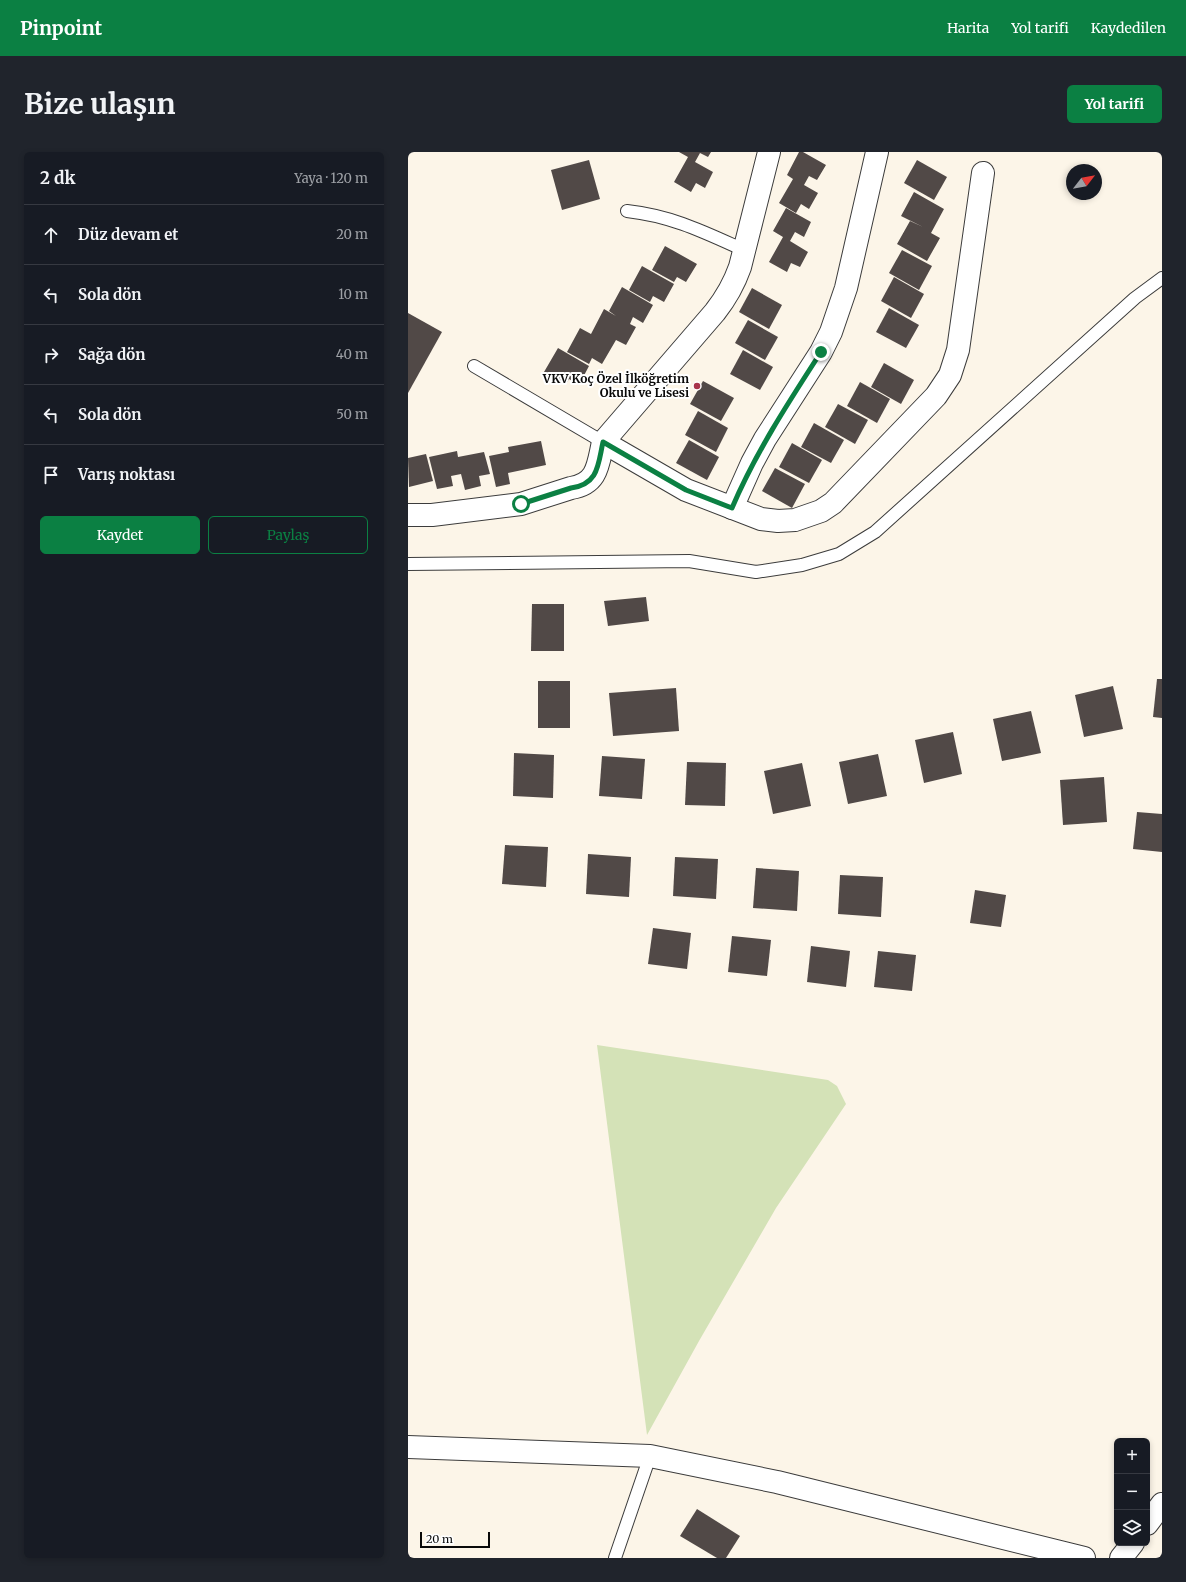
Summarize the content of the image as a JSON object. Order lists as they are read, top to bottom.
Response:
{
  "places": ["VKV Koç Özel İlköğretim Okulu ve Lisesi"],
  "scale_bar": "20 m",
  "north": "top right",
  "page": {
    "header": "Pinpoint",
    "nav": ["Harita", "Yol tarifi", "Kaydedilen"],
    "buttons": [
      "Yol tarifi",
      ["Kaydet", "Paylaş"]
    ],
    "title": "Bize ulaşın",
    "heading": ["2 dk", "Yaya · 120 m"],
    "list": [
      ["Düz devam et", "20 m"],
      ["Sola dön", "10 m"],
      ["Sağa dön", "40 m"],
      ["Sola dön", "50 m"],
      "Varış noktası"
    ],
    "map_buttons": ["+", "−"],
    "scale": "20 m"
  }
}
